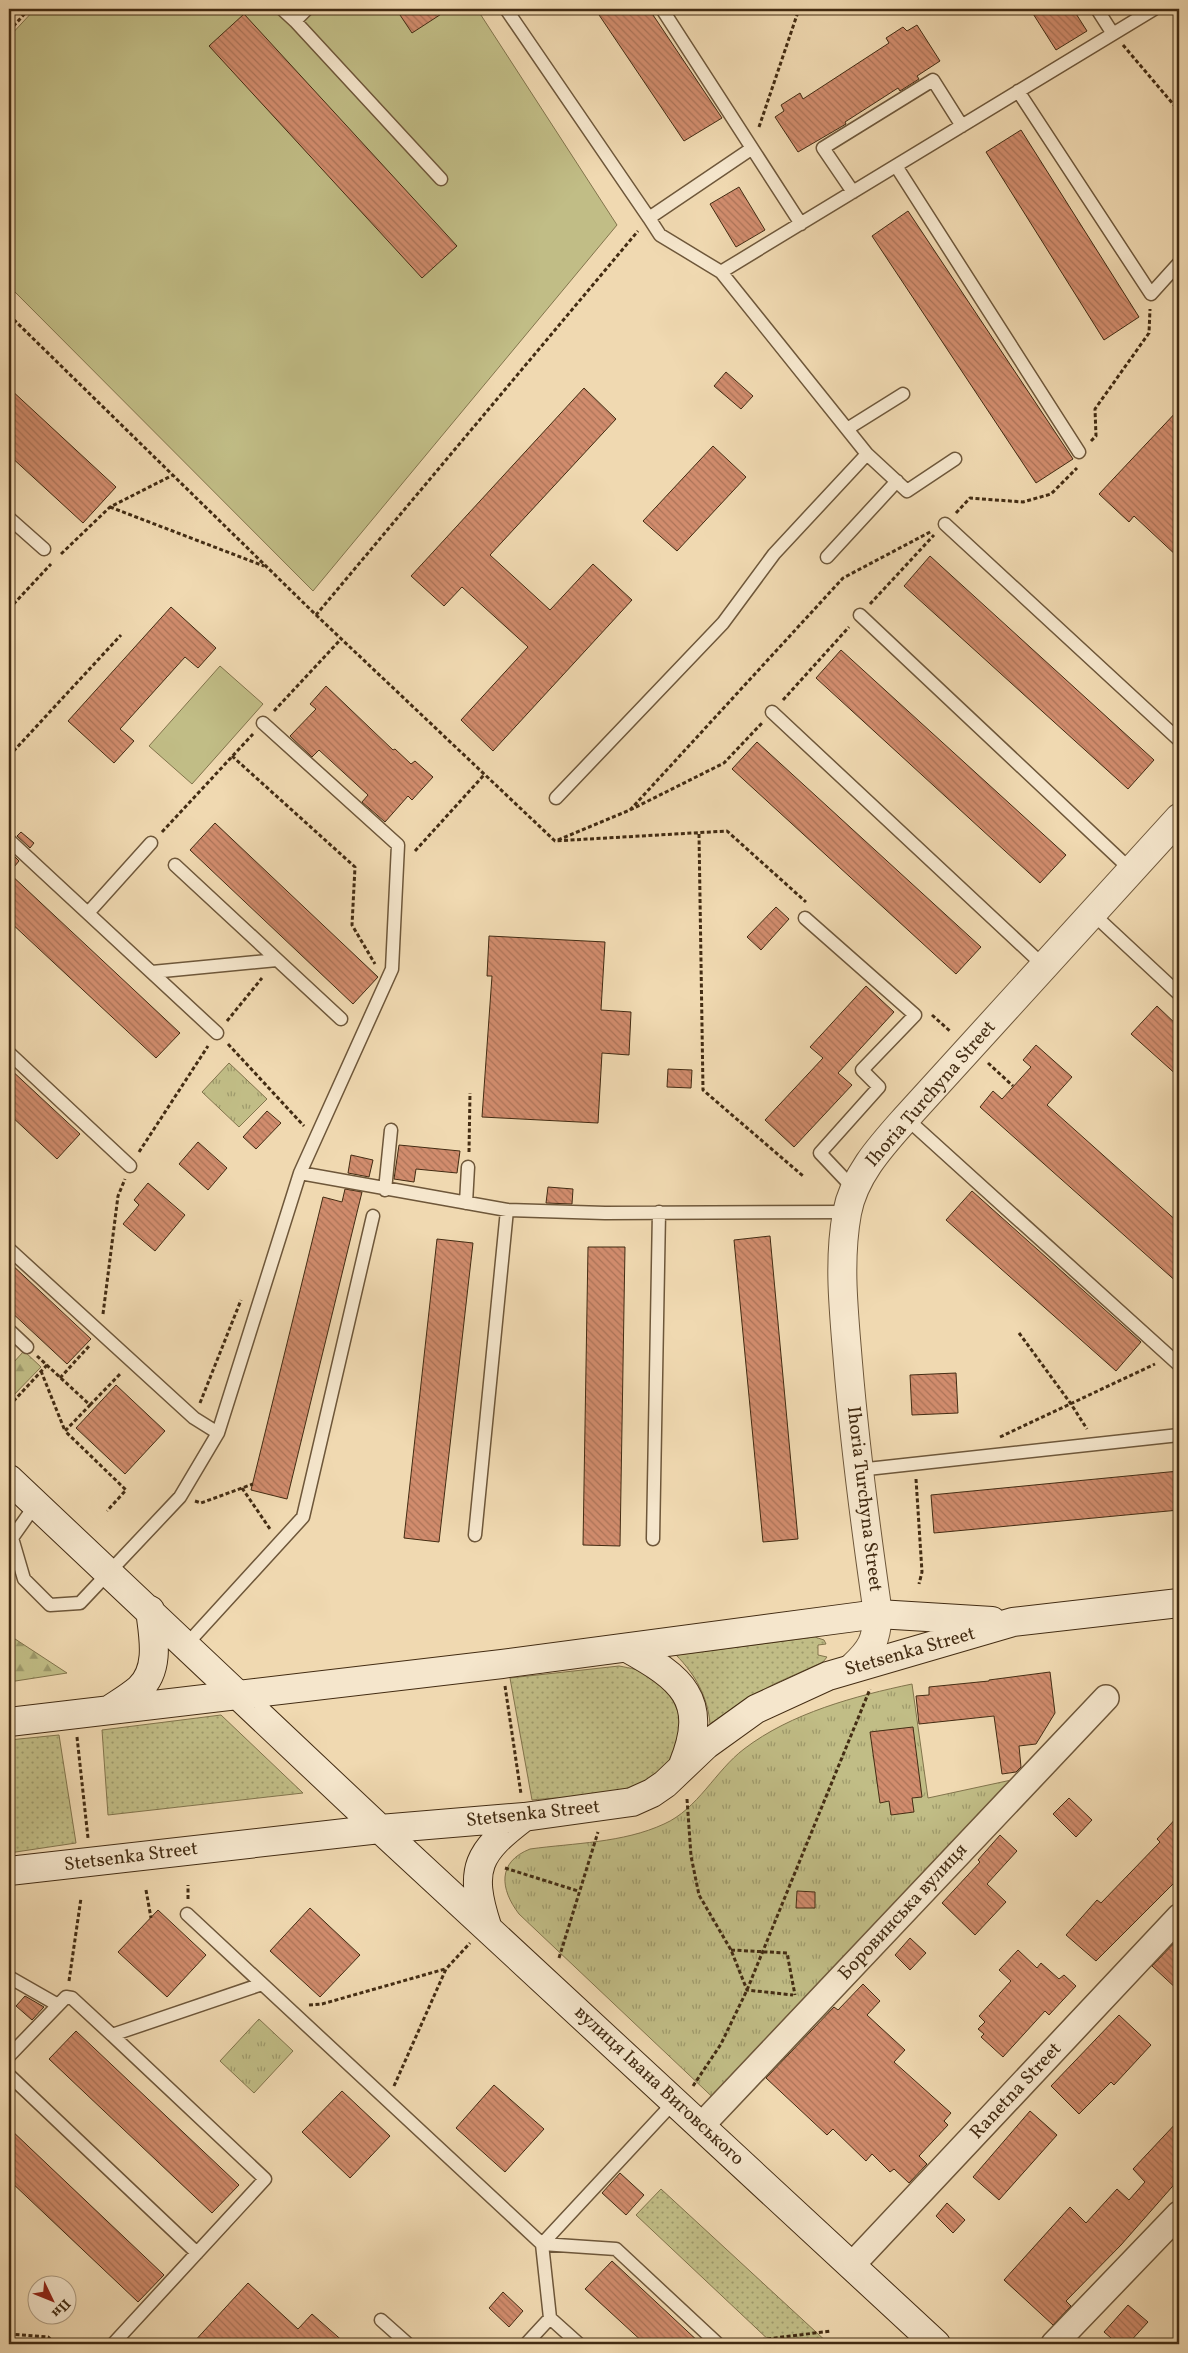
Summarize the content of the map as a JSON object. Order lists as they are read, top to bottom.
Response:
{
  "streets": {
    "main road": ["Ihoria Turchyna Street", "Stetsenka Street", "вулиця Івана Виговського"],
    "street": ["Боровинська вулиця", "Ranetna Street"]
  },
  "crossings": [
    ["Ihoria Turchyna Street", "Stetsenka Street"],
    ["Stetsenka Street", "вулиця Івана Виговського"],
    ["Боровинська вулиця", "вулиця Івана Виговського"],
    ["вулиця Івана Виговського", "Ranetna Street"]
  ],
  "north": "bottom right"
}
